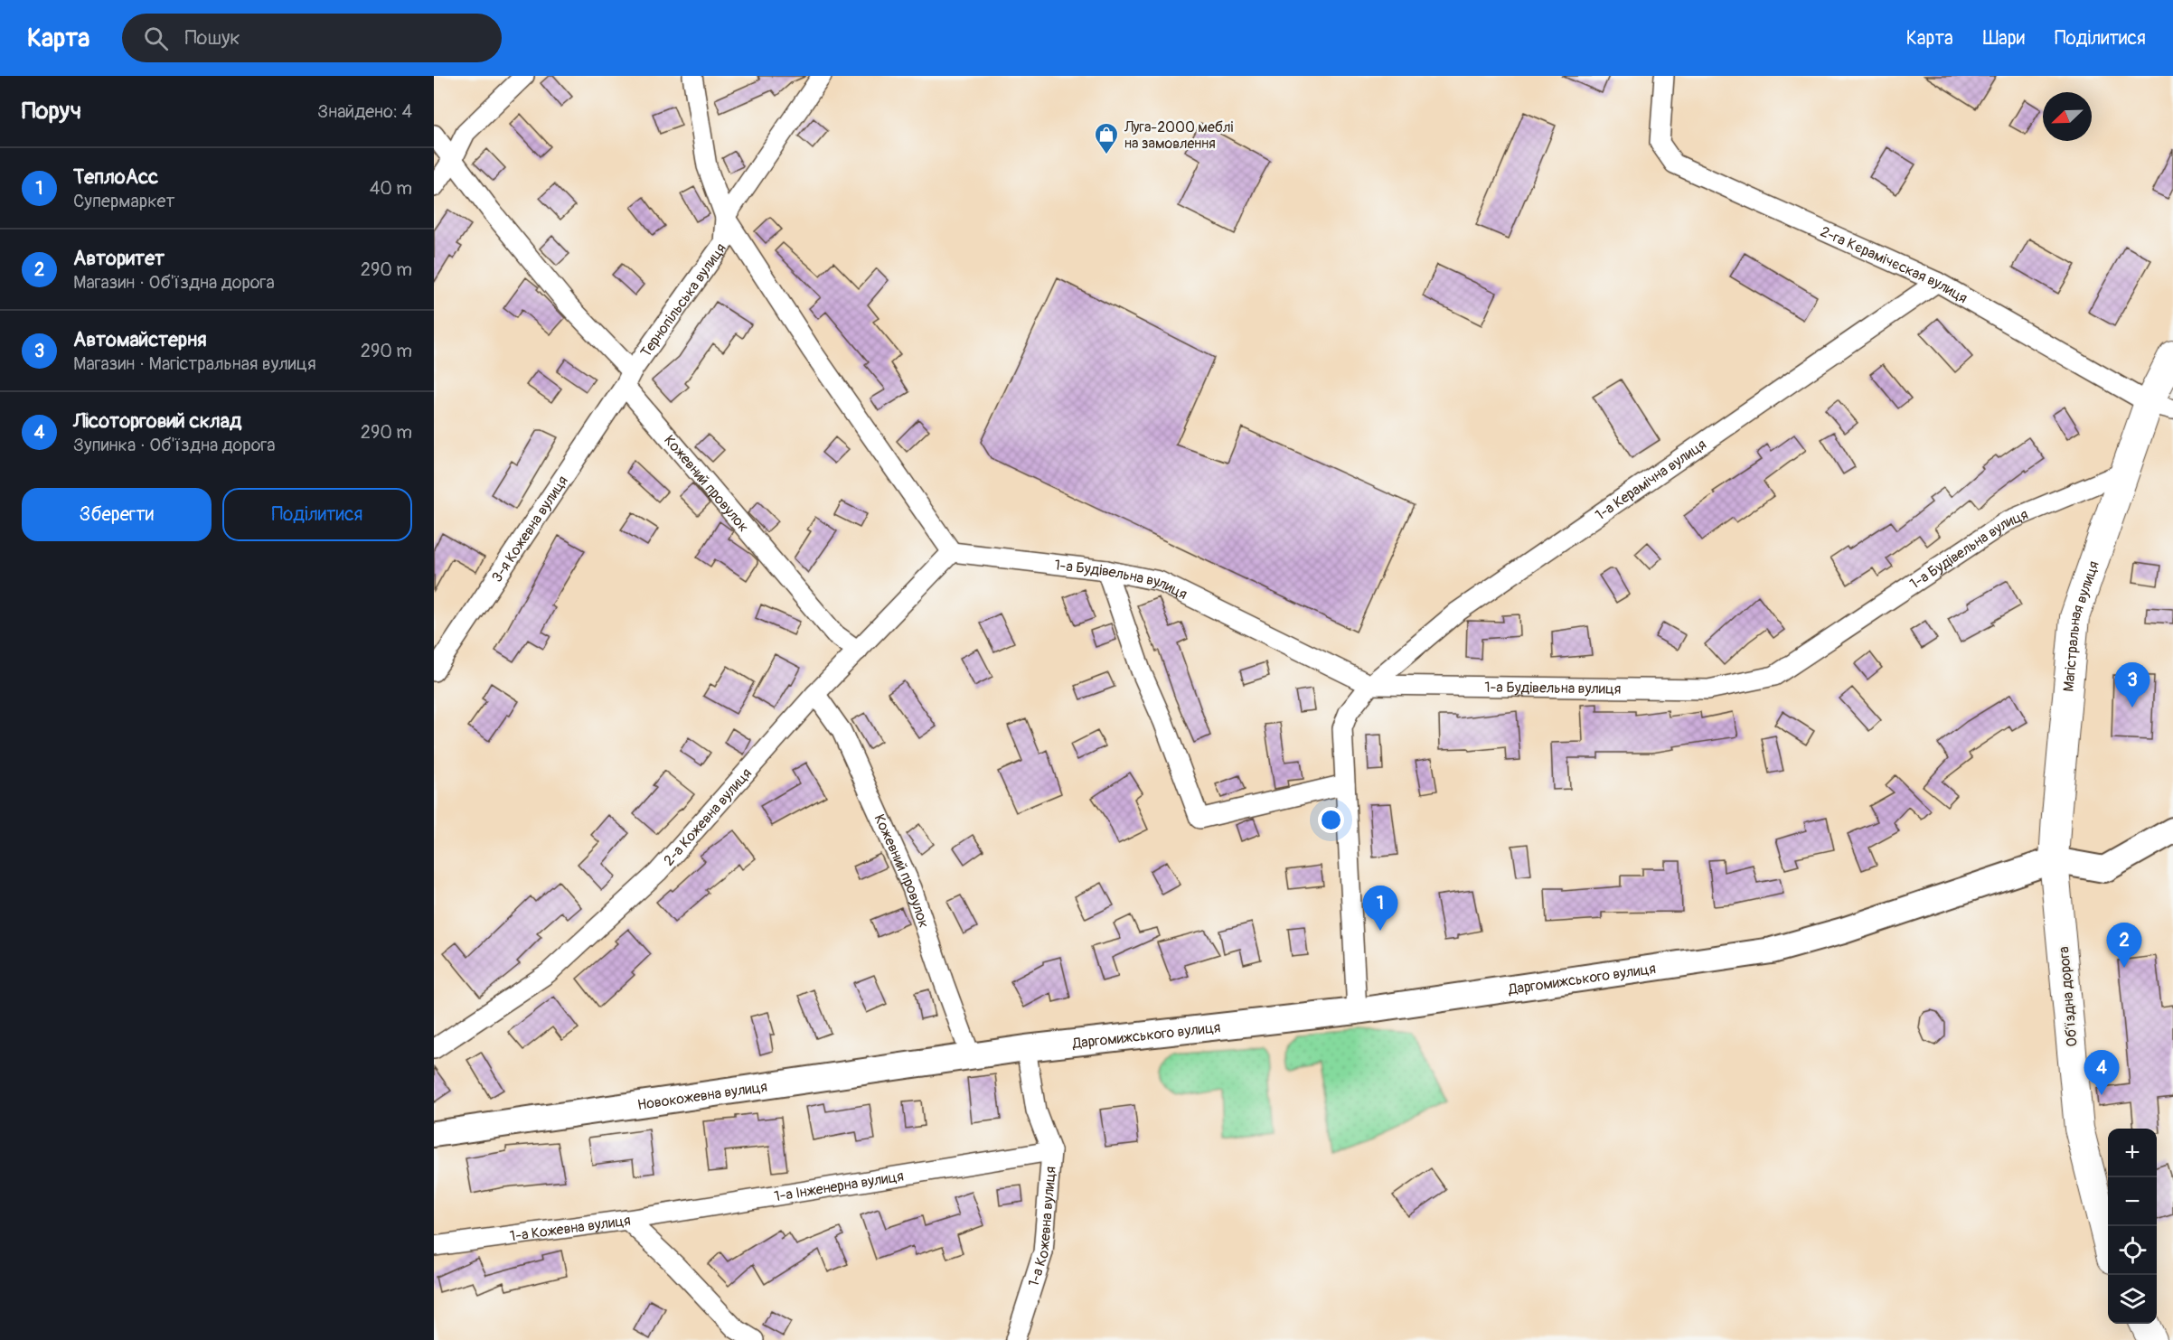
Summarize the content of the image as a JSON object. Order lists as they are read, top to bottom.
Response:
{
  "streets": {
    "main road": ["Магістральная вулиця", "Об'їздна дорога"],
    "street": [
      "2-га Кєрамічєская вулиця",
      "Тернопільська вулиця",
      "1-а Керамічна вулиця",
      "Кожевний провулок",
      "3-я Кожевна вулиця",
      "1-а Будівельна вулиця",
      "2-а Кожевна вулиця",
      "Даргомижського вулиця",
      "Новокожевна вулиця",
      "1-а Інженерна вулиця",
      "1-а Кожевна вулиця"
    ]
  },
  "crossings": [
    ["2-га Кєрамічєская вулиця", "1-а Керамічна вулиця"],
    ["2-га Кєрамічєская вулиця", "Магістральная вулиця"],
    ["Тернопільська вулиця", "Кожевний провулок"],
    ["Тернопільська вулиця", "3-я Кожевна вулиця"],
    ["1-а Керамічна вулиця", "1-а Будівельна вулиця"],
    ["1-а Керамічна вулиця", "Даргомижського вулиця"],
    ["Кожевний провулок", "3-я Кожевна вулиця"],
    ["Кожевний провулок", "2-а Кожевна вулиця"],
    ["Кожевний провулок", "Даргомижського вулиця"],
    ["Кожевний провулок", "Новокожевна вулиця"],
    ["1-а Будівельна вулиця", "Магістральная вулиця"],
    ["1-а Будівельна вулиця", "2-а Кожевна вулиця"],
    ["Магістральная вулиця", "Даргомижського вулиця"],
    ["Магістральная вулиця", "Об'їздна дорога"],
    ["Даргомижського вулиця", "Об'їздна дорога"],
    ["Даргомижського вулиця", "Новокожевна вулиця"],
    ["Даргомижського вулиця", "1-а Кожевна вулиця"],
    ["1-а Інженерна вулиця", "1-а Кожевна вулиця"]
  ],
  "places": {
    "shop": ["Луга-2000 меблі на замовлення"]
  },
  "north": "bottom left",
  "page": {
    "header": "Карта",
    "search": "Пошук",
    "nav": ["Карта", "Шари", "Поділитися"],
    "heading": ["Поруч", "Знайдено: 4"],
    "list": [
      {
        "mark": "1",
        "name": "ТеплоАсс",
        "note": "Супермаркет",
        "value": "40 m"
      },
      {
        "mark": "2",
        "name": "Авторитет",
        "note": "Магазин · Об'їздна дорога",
        "value": "290 m"
      },
      {
        "mark": "3",
        "name": "Автомайстерня",
        "note": "Магазин · Магістральная вулиця",
        "value": "290 m"
      },
      {
        "mark": "4",
        "name": "Лісоторговий склад",
        "note": "Зупинка · Об'їздна дорога",
        "value": "290 m"
      }
    ],
    "buttons": ["Зберегти", "Поділитися"],
    "pins": [
      "3",
      "1",
      "2",
      "4"
    ],
    "map_buttons": ["+", "−"]
  }
}
